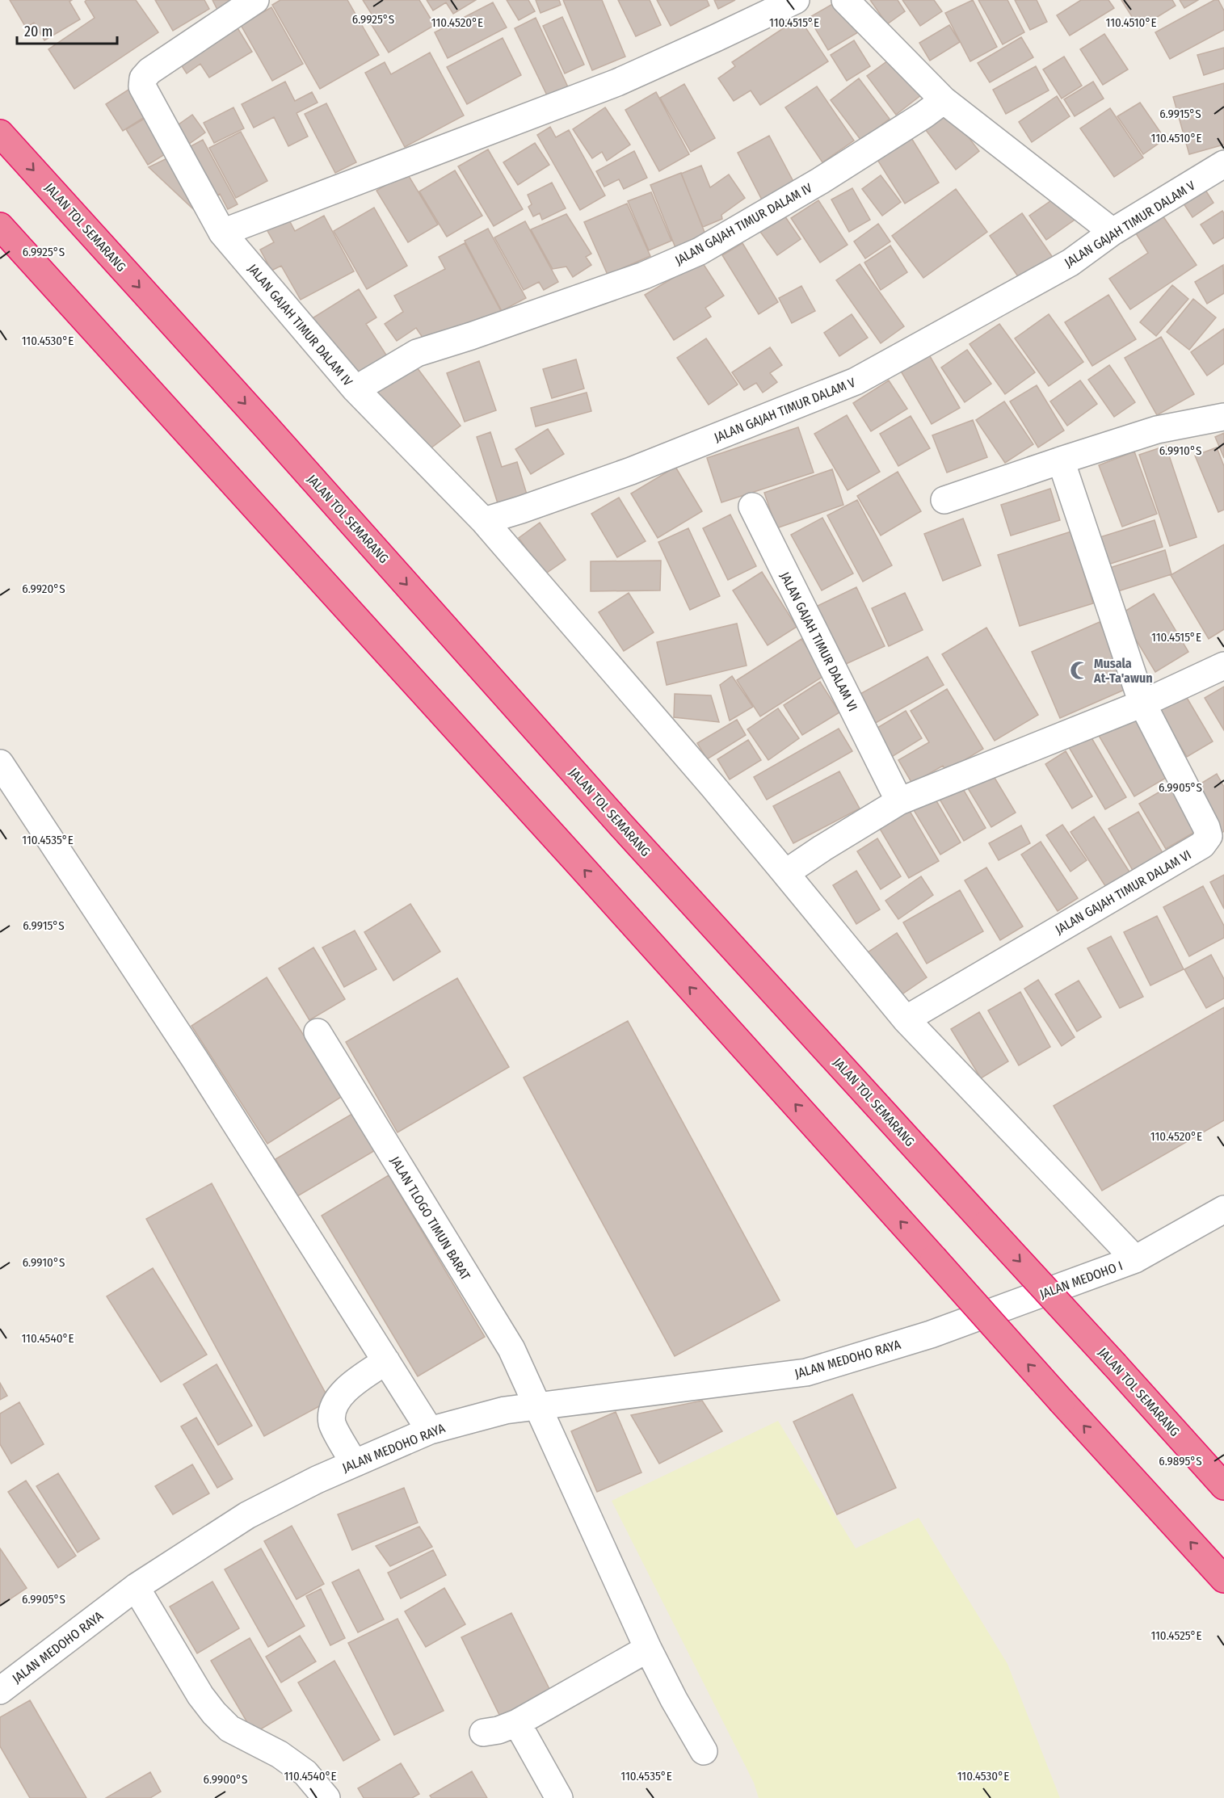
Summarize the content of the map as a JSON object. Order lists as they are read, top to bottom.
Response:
{
  "streets": {
    "highway": ["JALAN TOL SEMARANG"],
    "street": [
      "JALAN GAJAH TIMUR DALAM IV",
      "JALAN GAJAH TIMUR DALAM V",
      "JALAN GAJAH TIMUR DALAM VI",
      "JALAN TLOGO TIMUN BARAT",
      "JALAN MEDOHO I",
      "JALAN MEDOHO RAYA"
    ]
  },
  "crossings": [
    ["JALAN TLOGO TIMUN BARAT", "JALAN MEDOHO RAYA"],
    ["JALAN MEDOHO I", "JALAN MEDOHO RAYA"]
  ],
  "places": {
    "mosque": ["Musala At-Ta'awun"]
  },
  "scale_bar": "20 m",
  "coordinates": [
    "6.9925°S",
    "110.4520°E",
    "110.4515°E",
    "110.4510°E",
    "6.9915°S",
    "110.4530°E",
    "6.9910°S",
    "6.9920°S",
    "6.9905°S",
    "110.4535°E",
    "110.4540°E",
    "6.9895°S",
    "110.4525°E",
    "6.9900°S"
  ]
}
